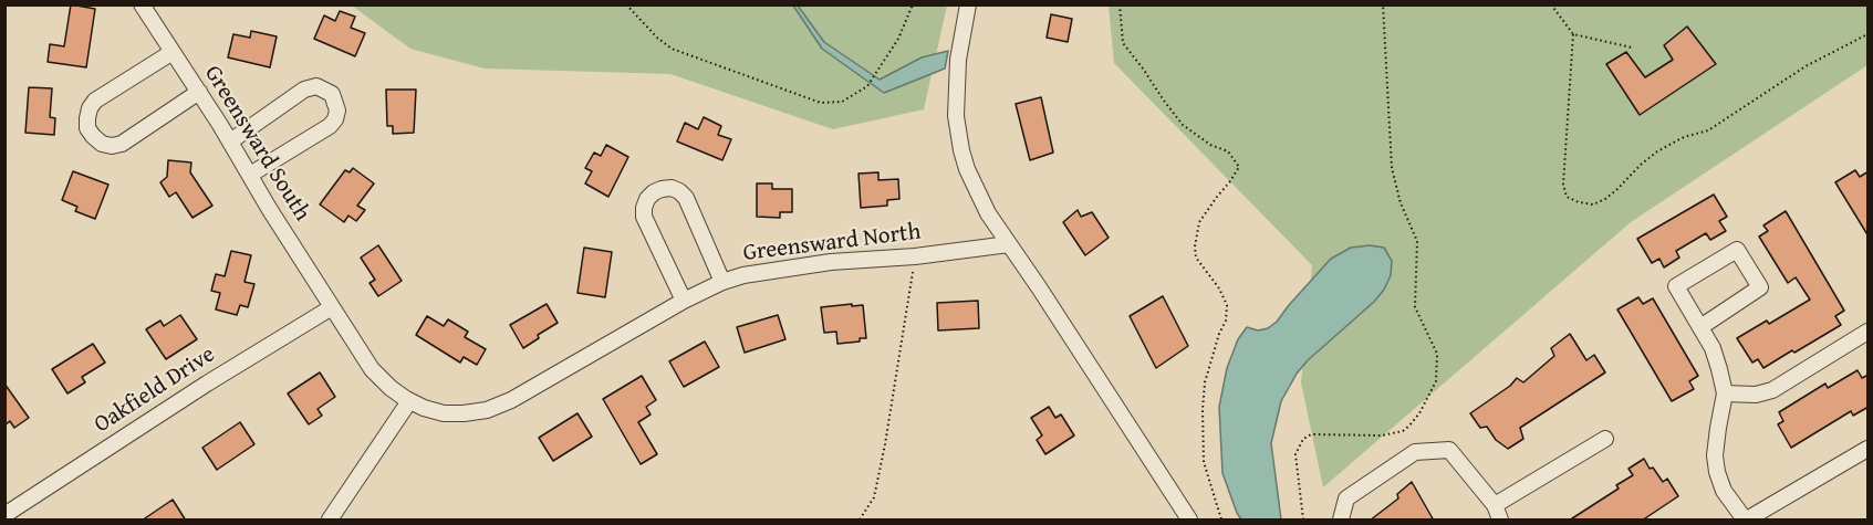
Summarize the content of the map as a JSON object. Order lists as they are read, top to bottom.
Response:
{
  "streets": {
    "street": ["Greensward South", "Greensward North", "Oakfield Drive"]
  },
  "crossings": [
    ["Greensward South", "Greensward North"],
    ["Greensward South", "Oakfield Drive"],
    ["Greensward North", "Oakfield Drive"]
  ]
}
